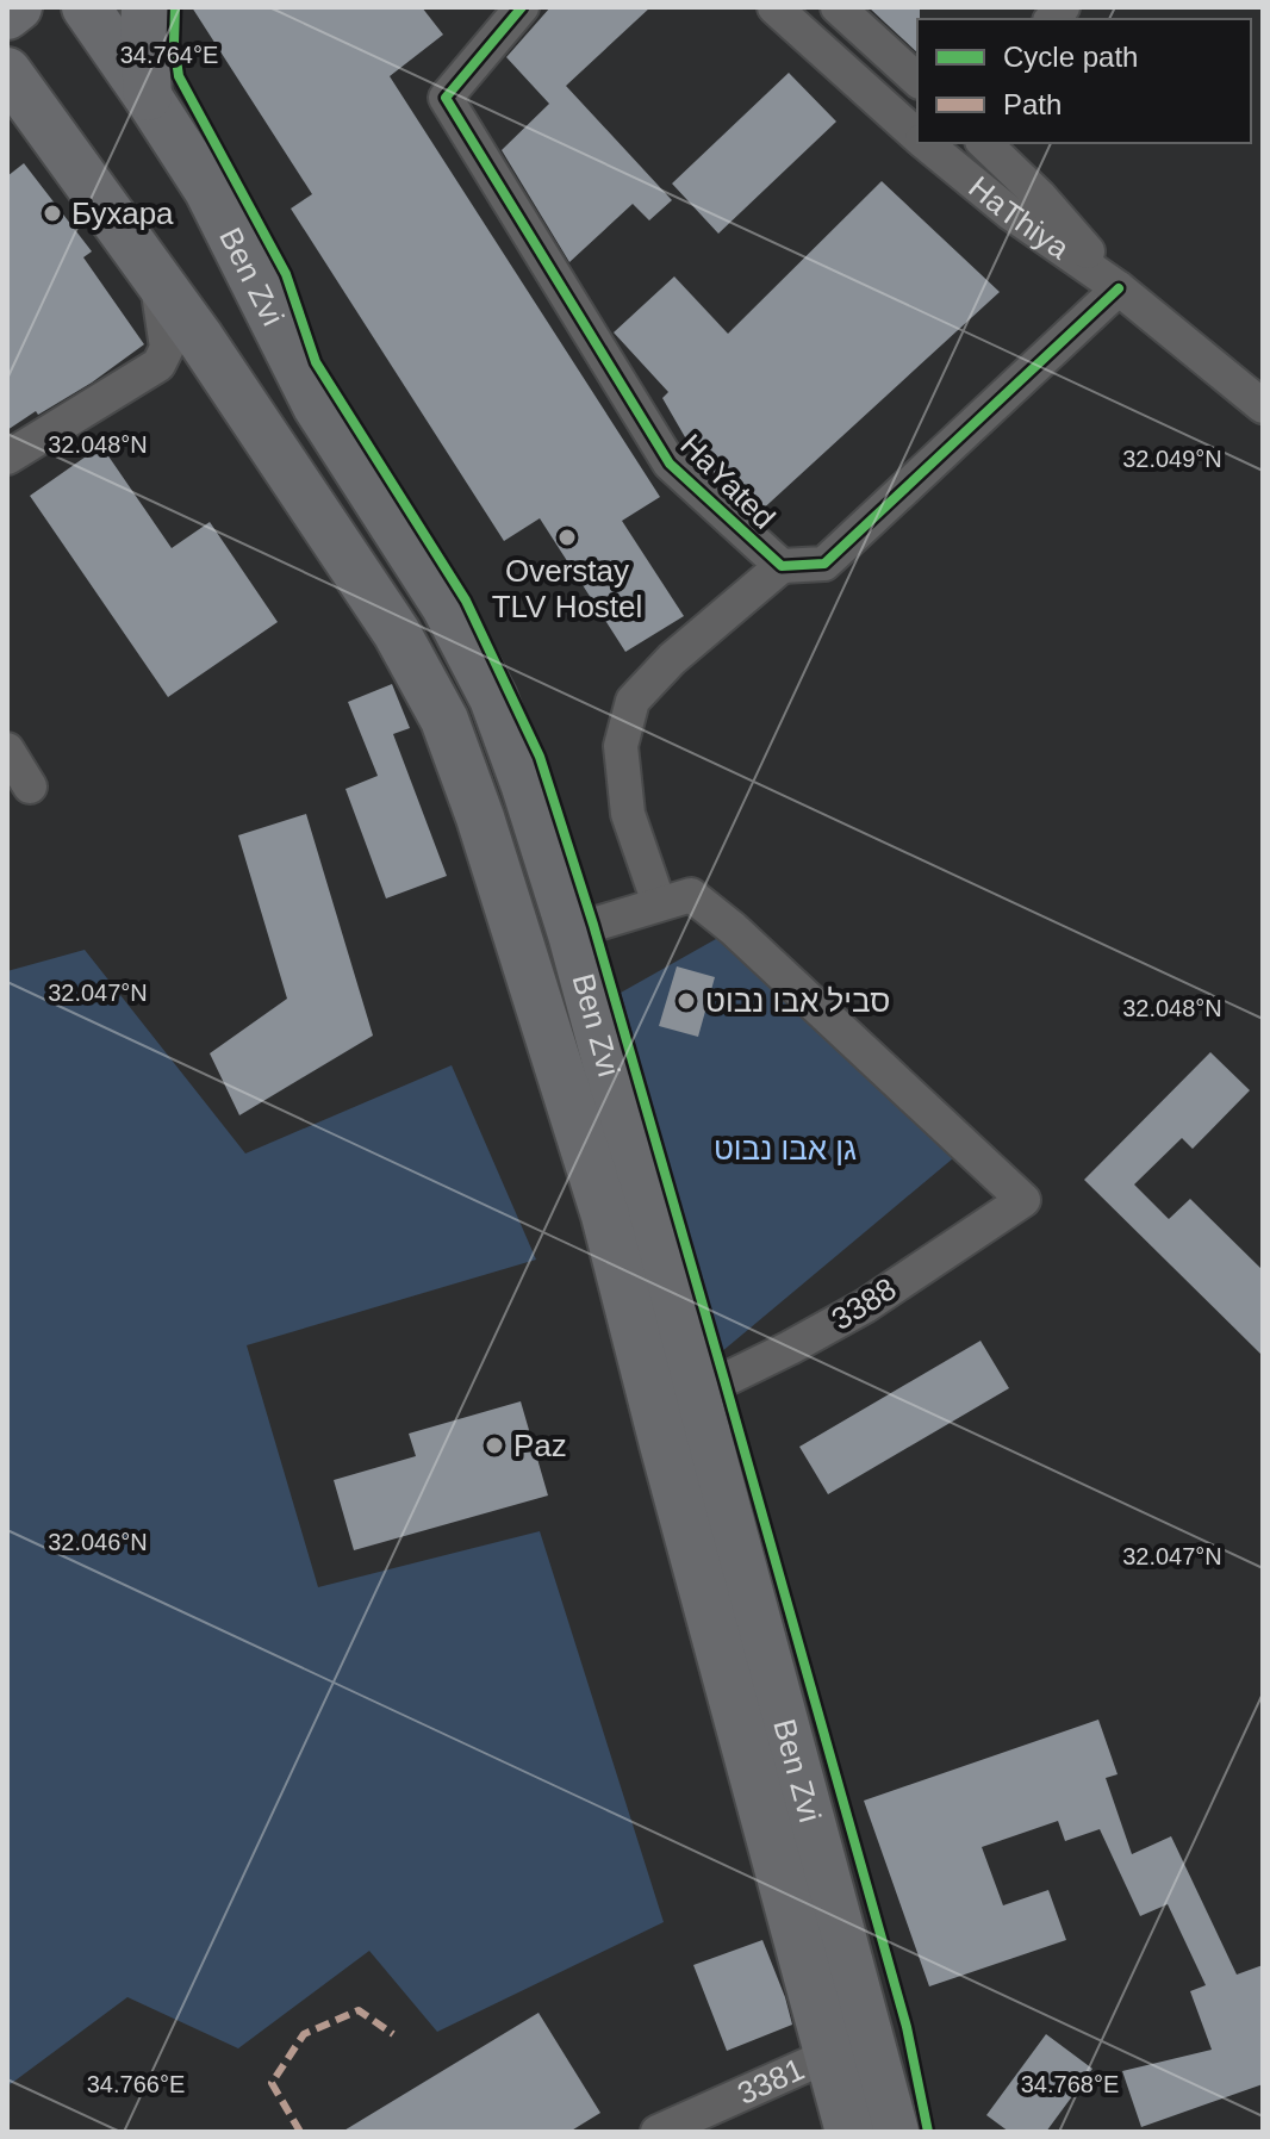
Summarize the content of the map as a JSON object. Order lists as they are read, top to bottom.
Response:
{
  "streets": {
    "main road": ["Ben Zvi"],
    "street": [
      "HaThiya",
      "HaYated",
      "3388",
      "3381"
    ]
  },
  "crossings": [
    ["HaThiya", "HaYated"],
    ["Ben Zvi", "3388"],
    ["Ben Zvi", "3381"]
  ],
  "parks": ["גן אבו נבוט"],
  "places": [
    "Бухара",
    "Overstay TLV Hostel",
    "סביל אבו נבוט",
    "Paz"
  ],
  "legend": ["Cycle path", "Path"],
  "coordinates": [
    "34.764°E",
    "32.048°N",
    "32.049°N",
    "32.047°N",
    "32.046°N",
    "34.766°E",
    "34.768°E"
  ]
}
